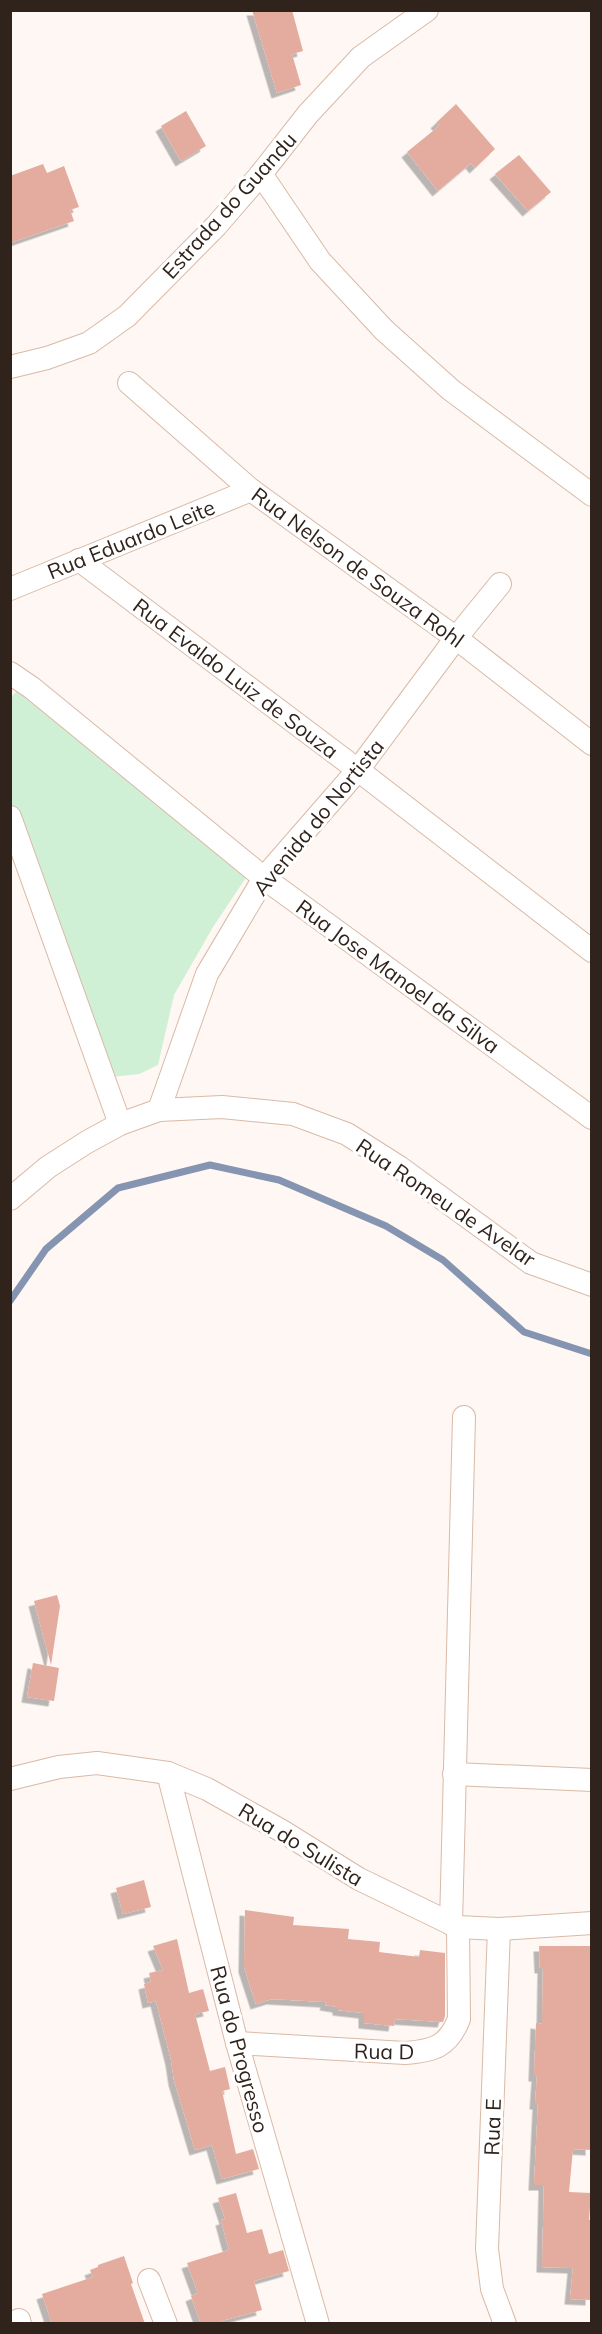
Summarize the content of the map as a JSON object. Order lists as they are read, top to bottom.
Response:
{
  "streets": {
    "street": [
      "Estrada do Guandu",
      "Rua Eduardo Leite",
      "Rua Nelson de Souza Rohl",
      "Rua Evaldo Luiz de Souza",
      "Avenida do Nortista",
      "Rua Jose Manoel da Silva",
      "Rua Romeu de Avelar",
      "Rua do Sulista",
      "Rua do Progresso",
      "Rua D",
      "Rua E"
    ]
  },
  "crossings": [
    ["Rua Eduardo Leite", "Rua Nelson de Souza Rohl"],
    ["Rua Eduardo Leite", "Rua Evaldo Luiz de Souza"],
    ["Rua Nelson de Souza Rohl", "Avenida do Nortista"],
    ["Rua Evaldo Luiz de Souza", "Avenida do Nortista"],
    ["Avenida do Nortista", "Rua Jose Manoel da Silva"],
    ["Avenida do Nortista", "Rua Romeu de Avelar"],
    ["Rua do Sulista", "Rua do Progresso"],
    ["Rua do Sulista", "Rua D"],
    ["Rua do Sulista", "Rua E"],
    ["Rua do Progresso", "Rua D"]
  ]
}
